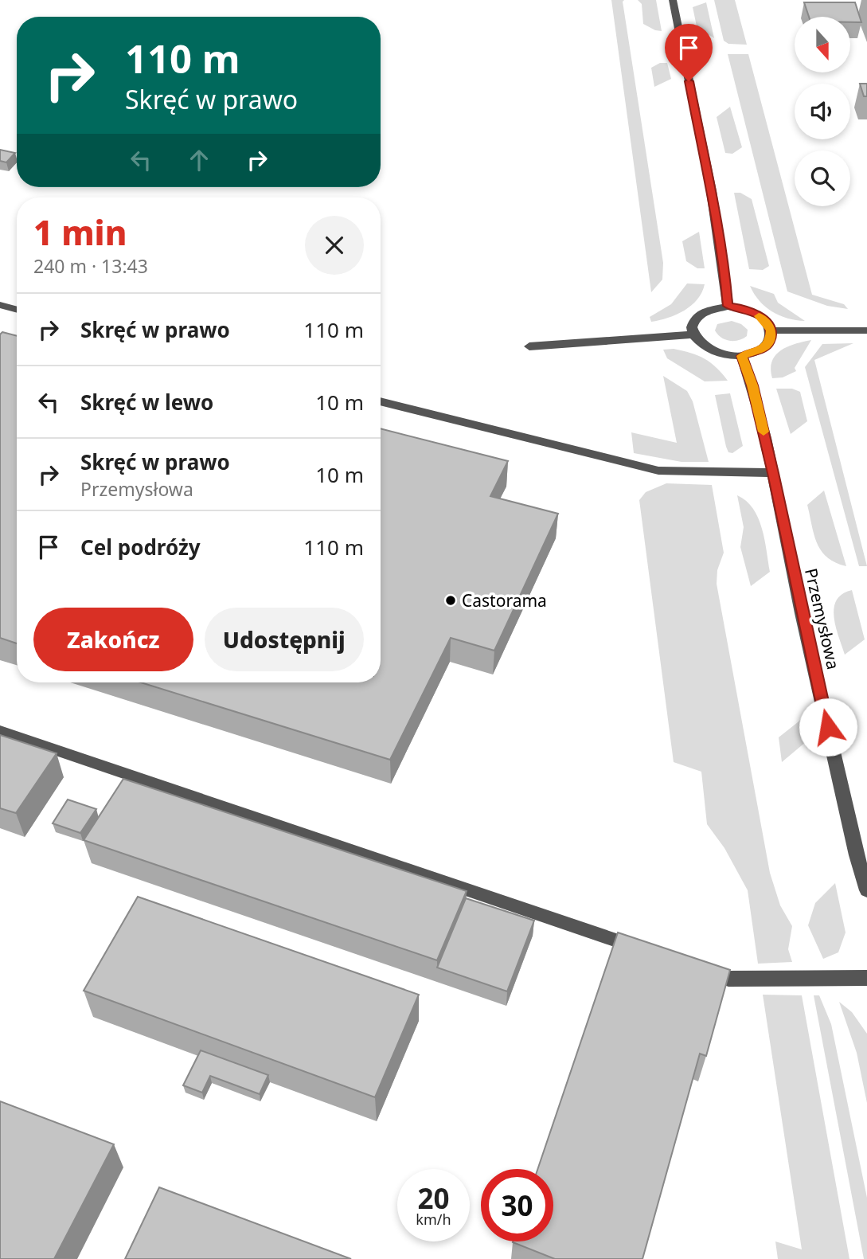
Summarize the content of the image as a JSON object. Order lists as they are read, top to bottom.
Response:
{
  "streets": {
    "street": ["Przemysłowa"]
  },
  "places": ["Castorama"],
  "north": "bottom",
  "page": {
    "turn": ["110 m", "Skręć w prawo"],
    "heading": ["1 min", "240 m · 13:43"],
    "list": [
      {
        "name": "Skręć w prawo",
        "value": "110 m"
      },
      {
        "name": "Skręć w lewo",
        "value": "10 m"
      },
      {
        "name": "Skręć w prawo",
        "note": "Przemysłowa",
        "value": "10 m"
      },
      {
        "name": "Cel podróży",
        "value": "110 m"
      }
    ],
    "buttons": ["Zakończ", "Udostępnij"],
    "speed": "20 km/h",
    "limit": "30"
  }
}
